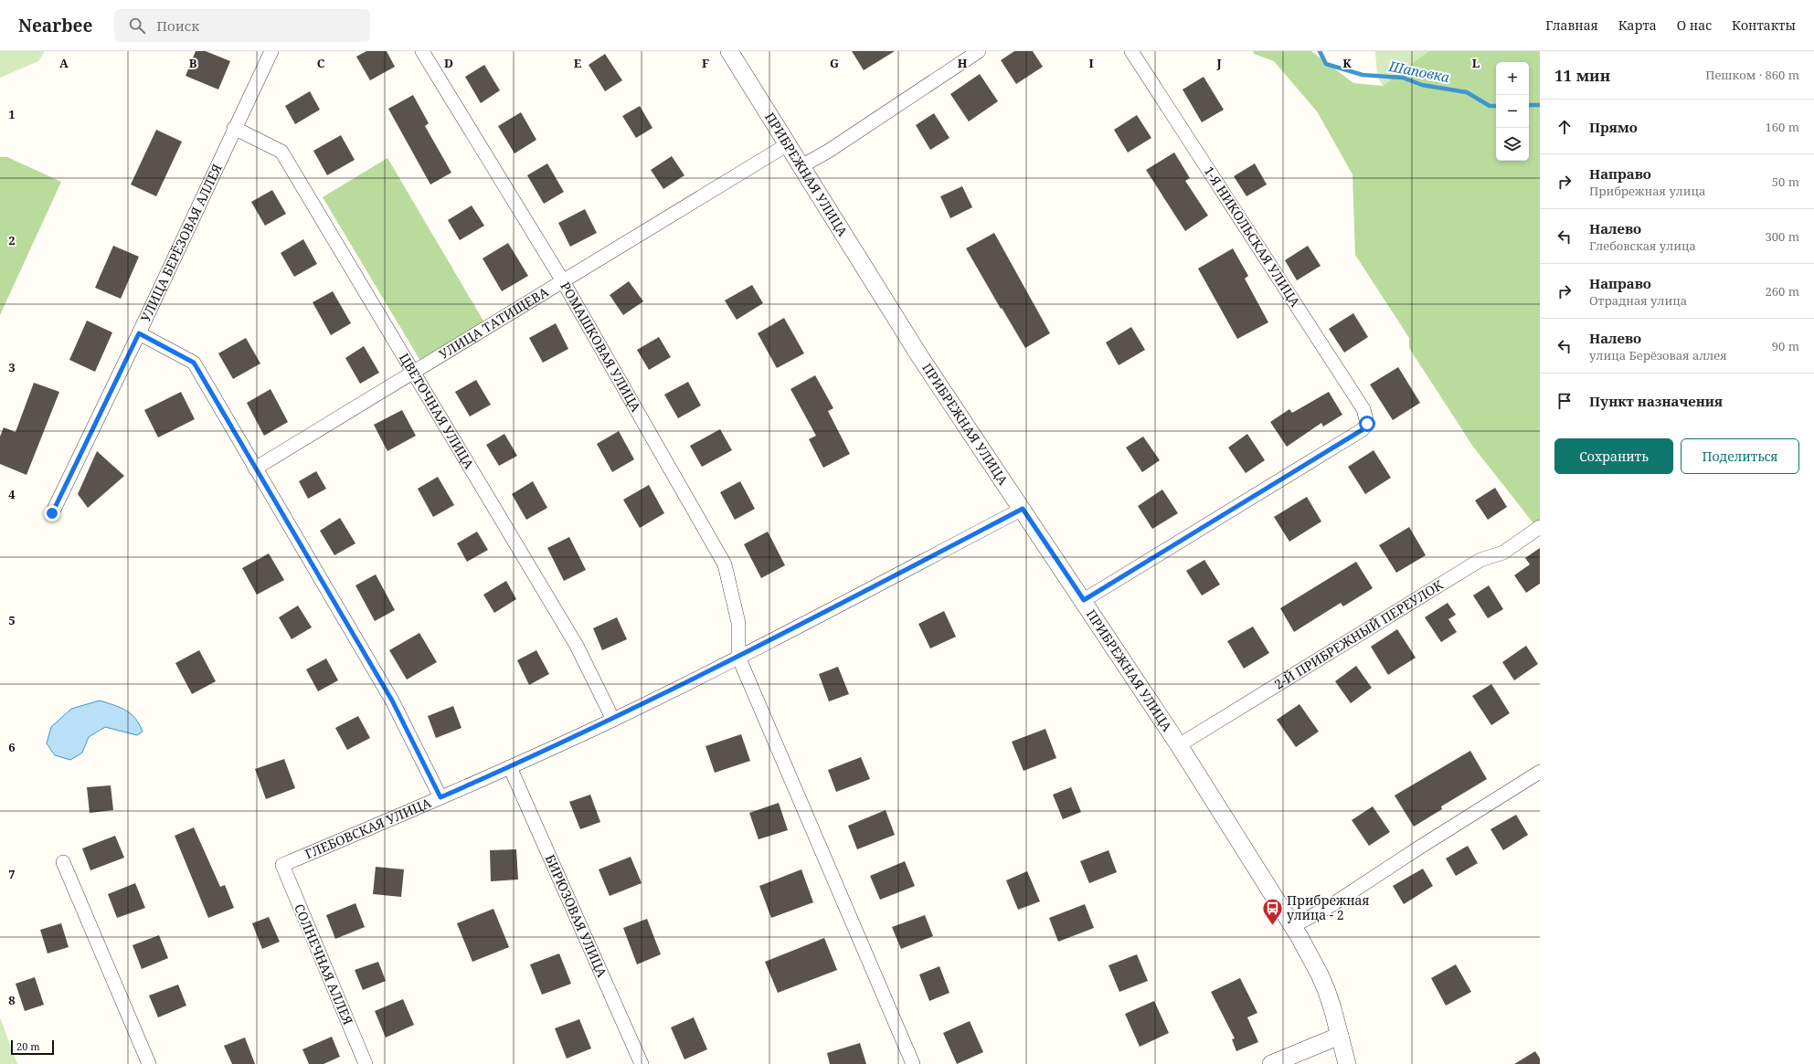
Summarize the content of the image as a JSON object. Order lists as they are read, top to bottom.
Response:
{
  "streets": {
    "street": [
      "ПРИБРЕЖНАЯ УЛИЦА",
      "1-Я НИКОЛЬСКАЯ УЛИЦА",
      "УЛИЦА БЕРЁЗОВАЯ АЛЛЕЯ",
      "УЛИЦА ТАТИЩЕВА",
      "РОМАШКОВАЯ УЛИЦА",
      "ЦВЕТОЧНАЯ УЛИЦА",
      "2-Й ПРИБРЕЖНЫЙ ПЕРЕУЛОК",
      "ГЛЕБОВСКАЯ УЛИЦА",
      "БИРЮЗОВАЯ УЛИЦА",
      "СОЛНЕЧНАЯ АЛЛЕЯ"
    ]
  },
  "crossings": [
    ["ПРИБРЕЖНАЯ УЛИЦА", "1-Я НИКОЛЬСКАЯ УЛИЦА"],
    ["ПРИБРЕЖНАЯ УЛИЦА", "УЛИЦА ТАТИЩЕВА"],
    ["ПРИБРЕЖНАЯ УЛИЦА", "2-Й ПРИБРЕЖНЫЙ ПЕРЕУЛОК"],
    ["ПРИБРЕЖНАЯ УЛИЦА", "ГЛЕБОВСКАЯ УЛИЦА"],
    ["УЛИЦА БЕРЁЗОВАЯ АЛЛЕЯ", "ЦВЕТОЧНАЯ УЛИЦА"],
    ["УЛИЦА ТАТИЩЕВА", "РОМАШКОВАЯ УЛИЦА"],
    ["УЛИЦА ТАТИЩЕВА", "ЦВЕТОЧНАЯ УЛИЦА"],
    ["РОМАШКОВАЯ УЛИЦА", "ГЛЕБОВСКАЯ УЛИЦА"],
    ["ЦВЕТОЧНАЯ УЛИЦА", "ГЛЕБОВСКАЯ УЛИЦА"],
    ["ГЛЕБОВСКАЯ УЛИЦА", "БИРЮЗОВАЯ УЛИЦА"],
    ["ГЛЕБОВСКАЯ УЛИЦА", "СОЛНЕЧНАЯ АЛЛЕЯ"]
  ],
  "water": ["Шаповка"],
  "places": {
    "bus stop": ["Прибрежная улица - 2"]
  },
  "scale_bar": "20 m",
  "page": {
    "header": "Nearbee",
    "search": "Поиск",
    "nav": [
      "Главная",
      "Карта",
      "О нас",
      "Контакты"
    ],
    "heading": ["11 мин", "Пешком · 860 m"],
    "map_buttons": ["+", "−"],
    "list": [
      ["Прямо", "160 m"],
      ["Направо", "Прибрежная улица", "50 m"],
      ["Налево", "Глебовская улица", "300 m"],
      ["Направо", "Отрадная улица", "260 m"],
      ["Налево", "улица Берёзовая аллея", "90 m"],
      "Пункт назначения"
    ],
    "buttons": ["Сохранить", "Поделиться"],
    "scale": "20 m"
  },
  "grid": {
    "columns": [
      "A",
      "B",
      "C",
      "D",
      "E",
      "F",
      "G",
      "H",
      "I",
      "J",
      "K",
      "L"
    ],
    "rows": [
      "1",
      "2",
      "3",
      "4",
      "5",
      "6",
      "7",
      "8"
    ]
  }
}
